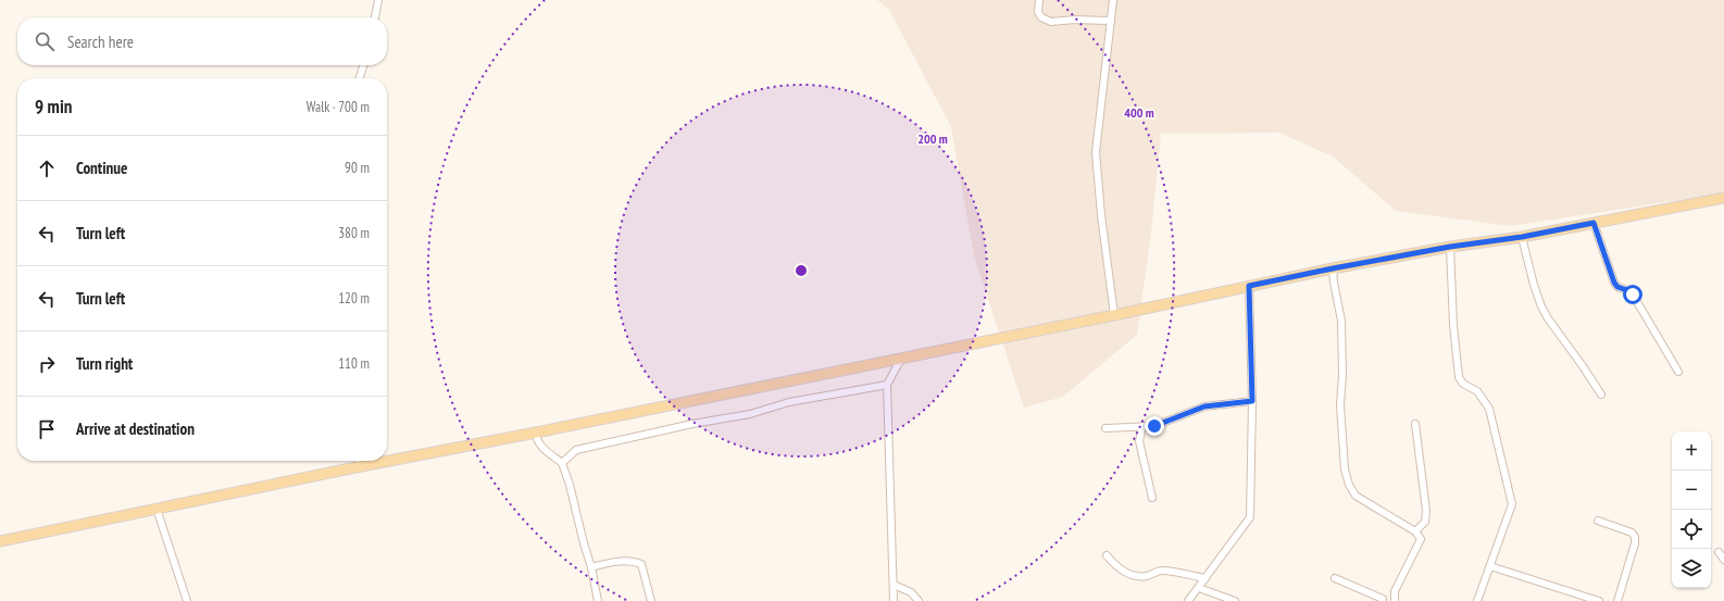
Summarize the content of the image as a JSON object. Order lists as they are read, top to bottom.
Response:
{
  "page": {
    "search": "Search here",
    "heading": ["9 min", "Walk · 700 m"],
    "list": [
      ["Continue", "90 m"],
      ["Turn left", "380 m"],
      ["Turn left", "120 m"],
      ["Turn right", "110 m"],
      "Arrive at destination"
    ],
    "map_buttons": ["+", "−"]
  },
  "rings": ["400 m", "200 m"]
}
